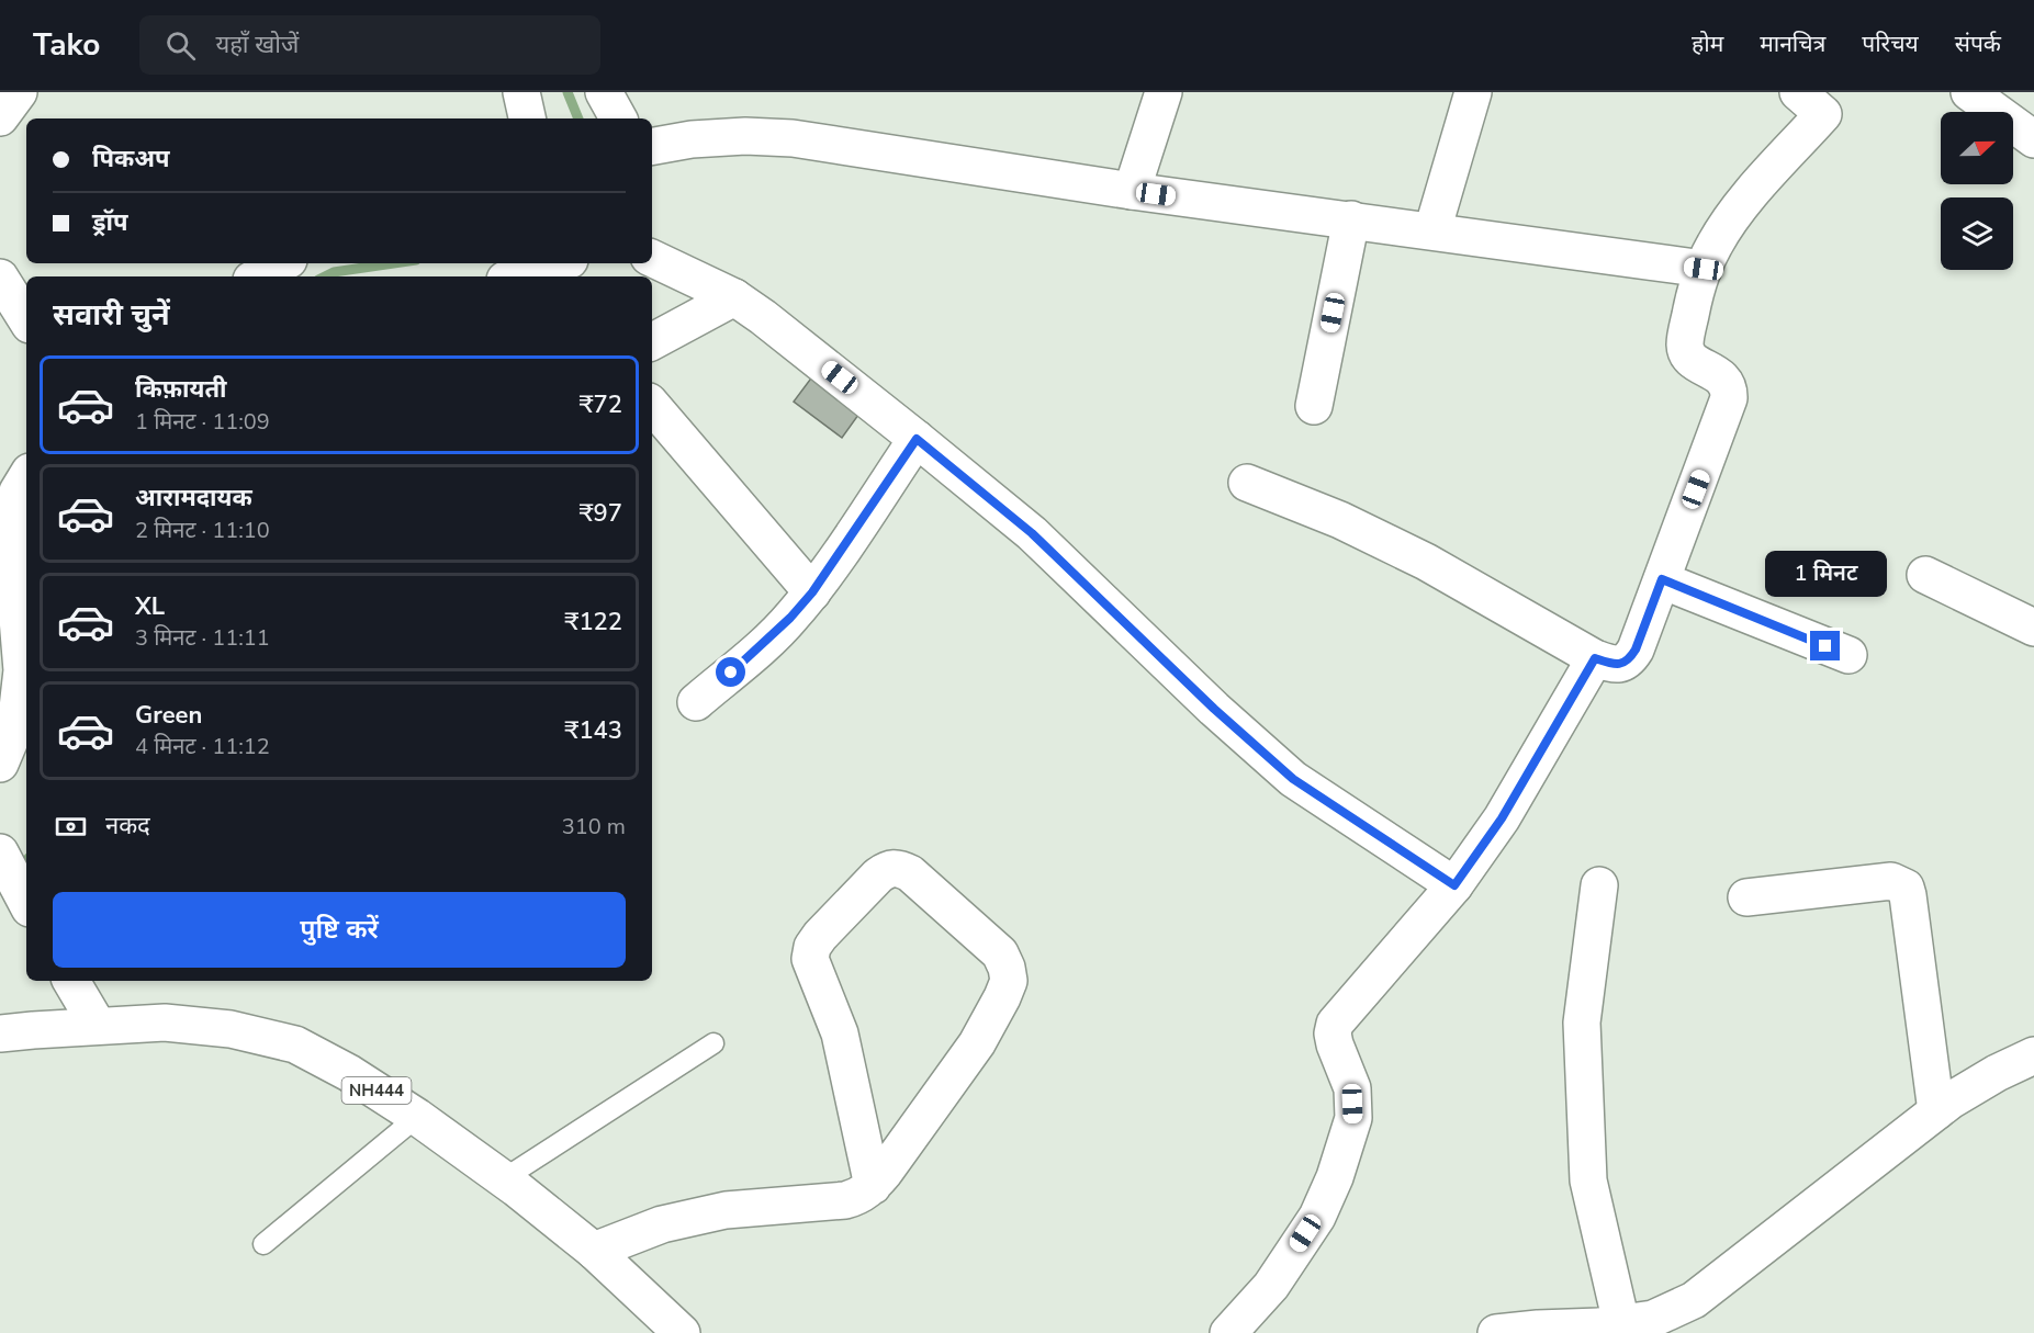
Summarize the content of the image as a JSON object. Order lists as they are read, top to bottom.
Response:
{
  "streets": {
    "main road": ["NH444"]
  },
  "north": "right",
  "page": {
    "header": "Tako",
    "search": "यहाँ खोजें",
    "nav": [
      "होम",
      "मानचित्र",
      "परिचय",
      "संपर्क"
    ],
    "banner": ["पिकअप", "ड्रॉप"],
    "heading": "सवारी चुनें",
    "list": [
      {
        "name": "किफ़ायती",
        "note": "1 मिनट · 11:09",
        "value": "₹72"
      },
      {
        "name": "आरामदायक",
        "note": "2 मिनट · 11:10",
        "value": "₹97"
      },
      {
        "name": "XL",
        "note": "3 मिनट · 11:11",
        "value": "₹122"
      },
      {
        "name": "Green",
        "note": "4 मिनट · 11:12",
        "value": "₹143"
      }
    ],
    "bubble": "1 मिनट",
    "pay": ["नकद", "310 m"],
    "buttons": "पुष्टि करें"
  }
}
